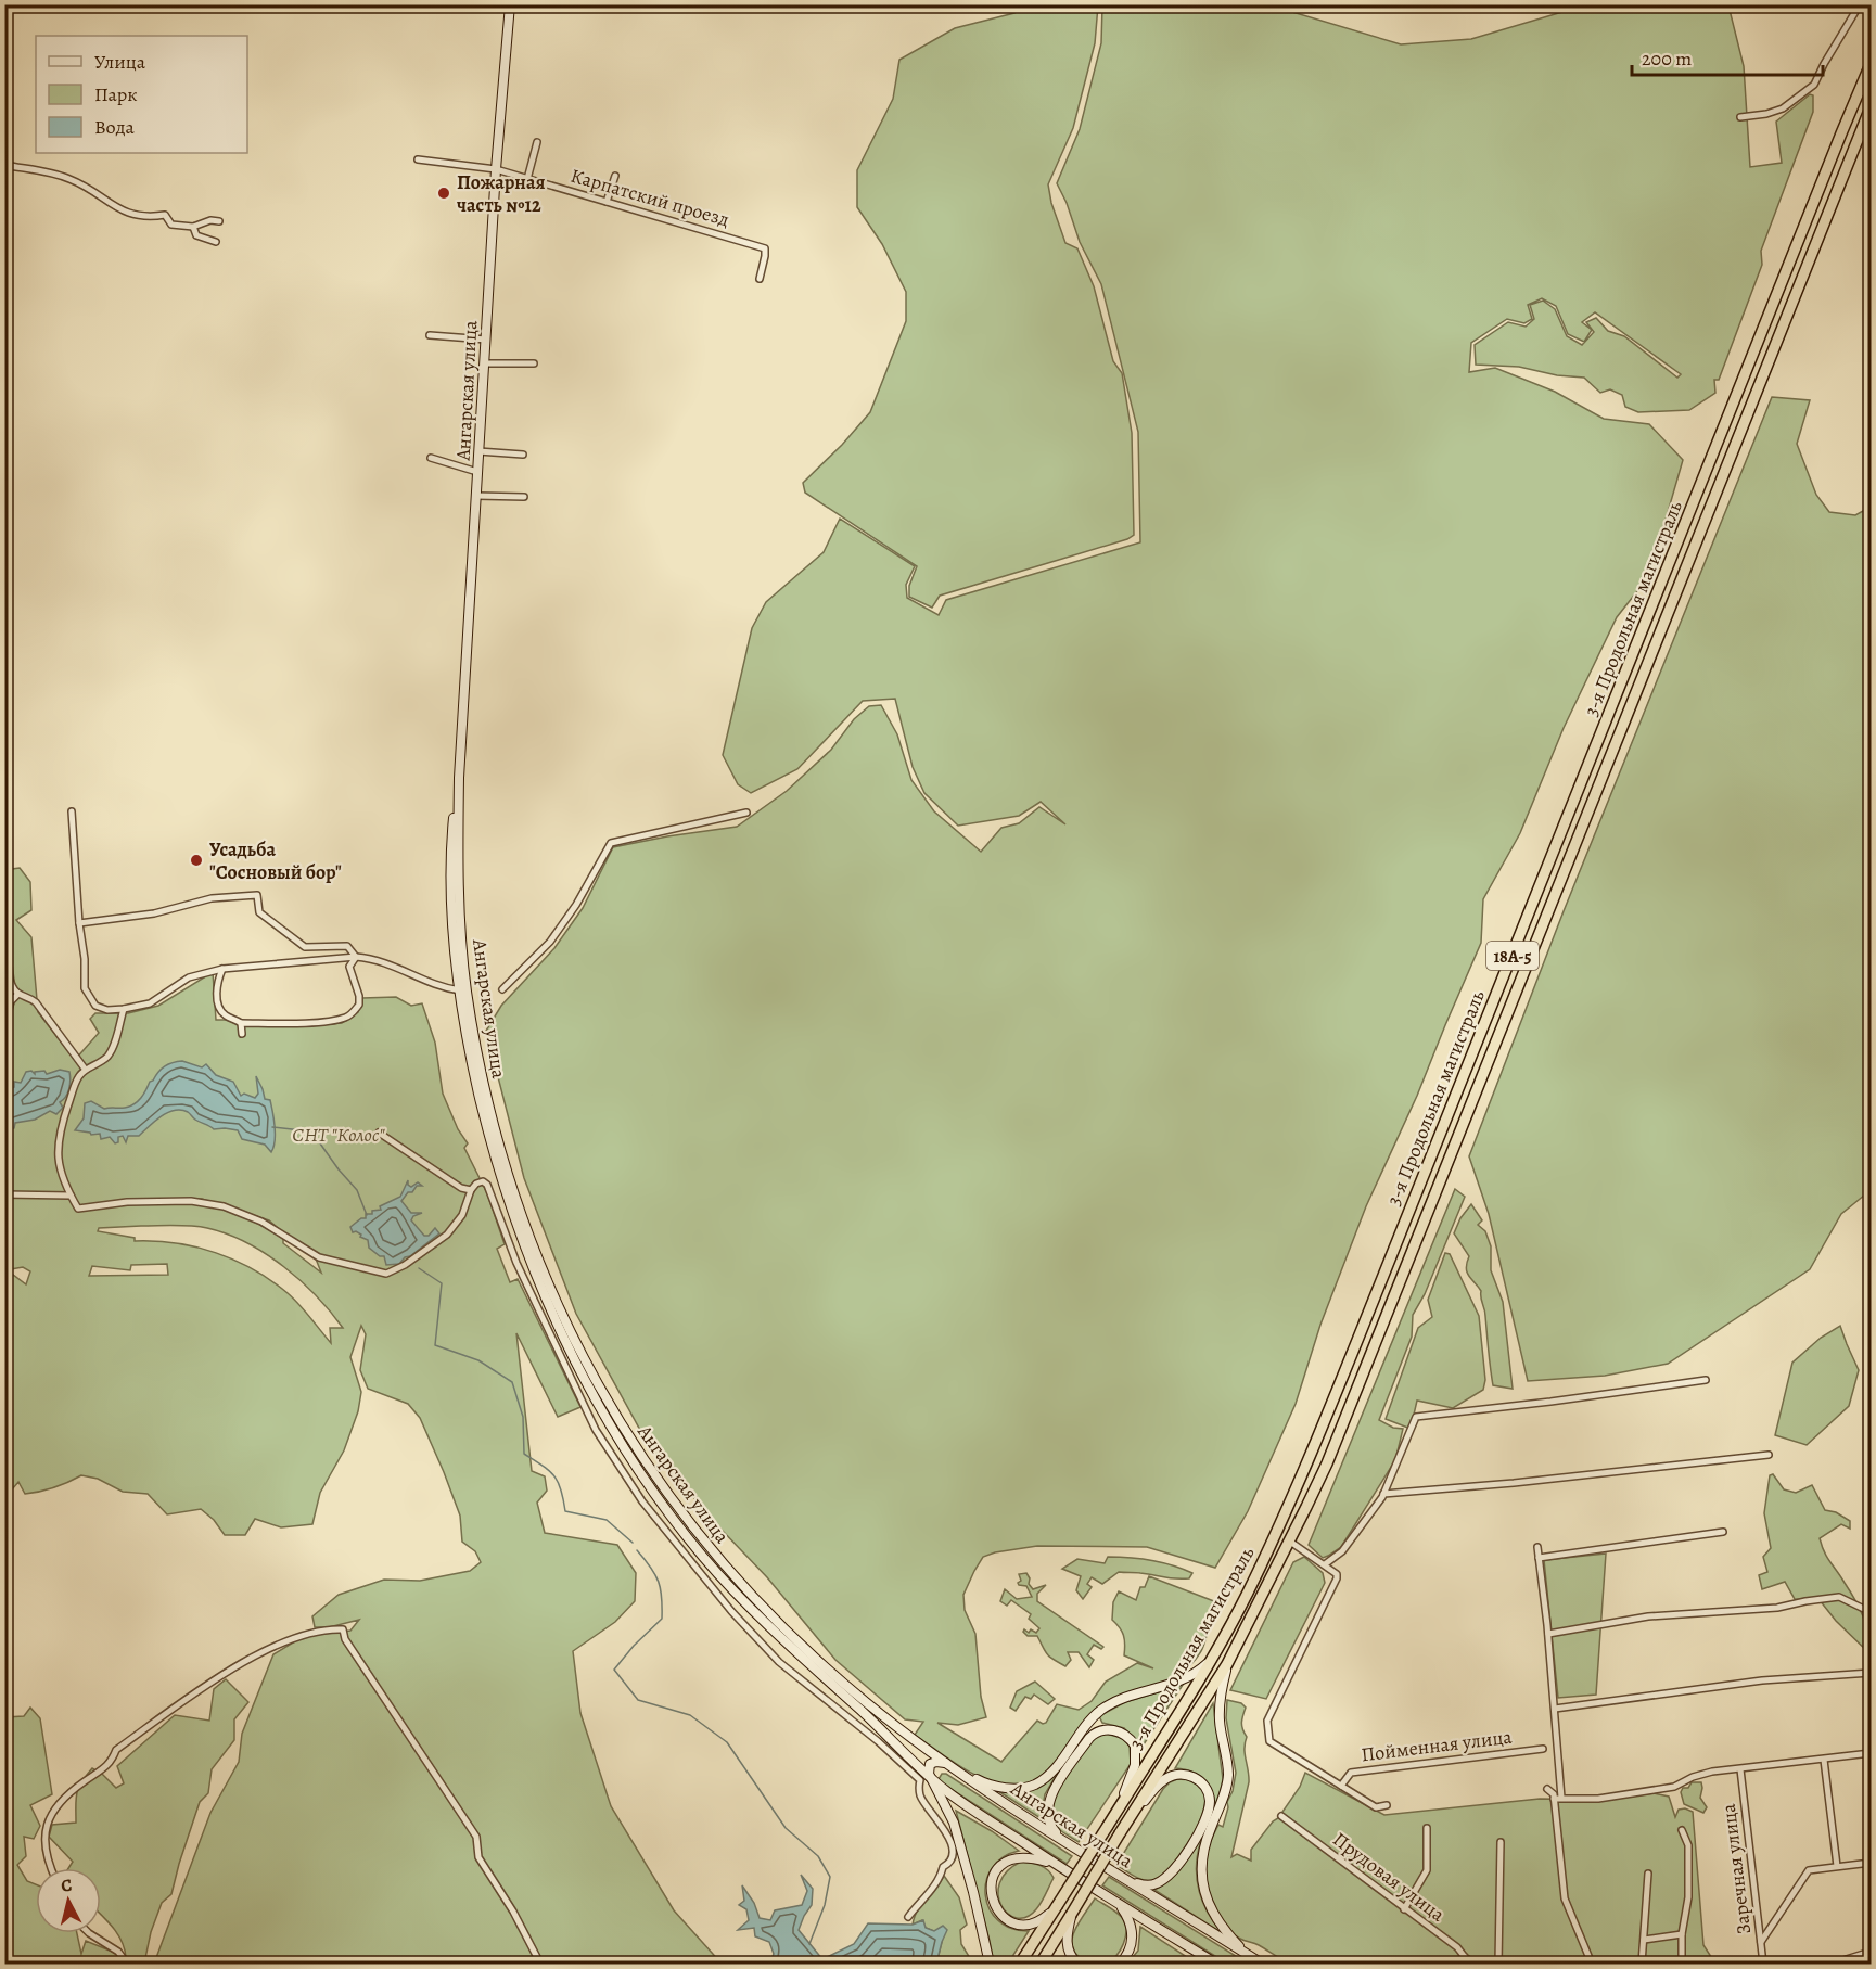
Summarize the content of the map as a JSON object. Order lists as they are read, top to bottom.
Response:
{
  "streets": {
    "highway": ["3-я Продольная магистраль", "18А-5"],
    "main road": ["Ангарская улица"],
    "street": [
      "Карпатский проезд",
      "Пойменная улица",
      "Заречная улица",
      "Прудовая улица"
    ]
  },
  "crossings": [
    ["Карпатский проезд", "Ангарская улица"]
  ],
  "parks": ["СНТ \"Колос\""],
  "places": ["Пожарная часть №12", "Усадьба \"Сосновый бор\""],
  "legend": ["Улица", "Парк", "Вода"],
  "scale_bar": "200 m",
  "north": "top"
}
